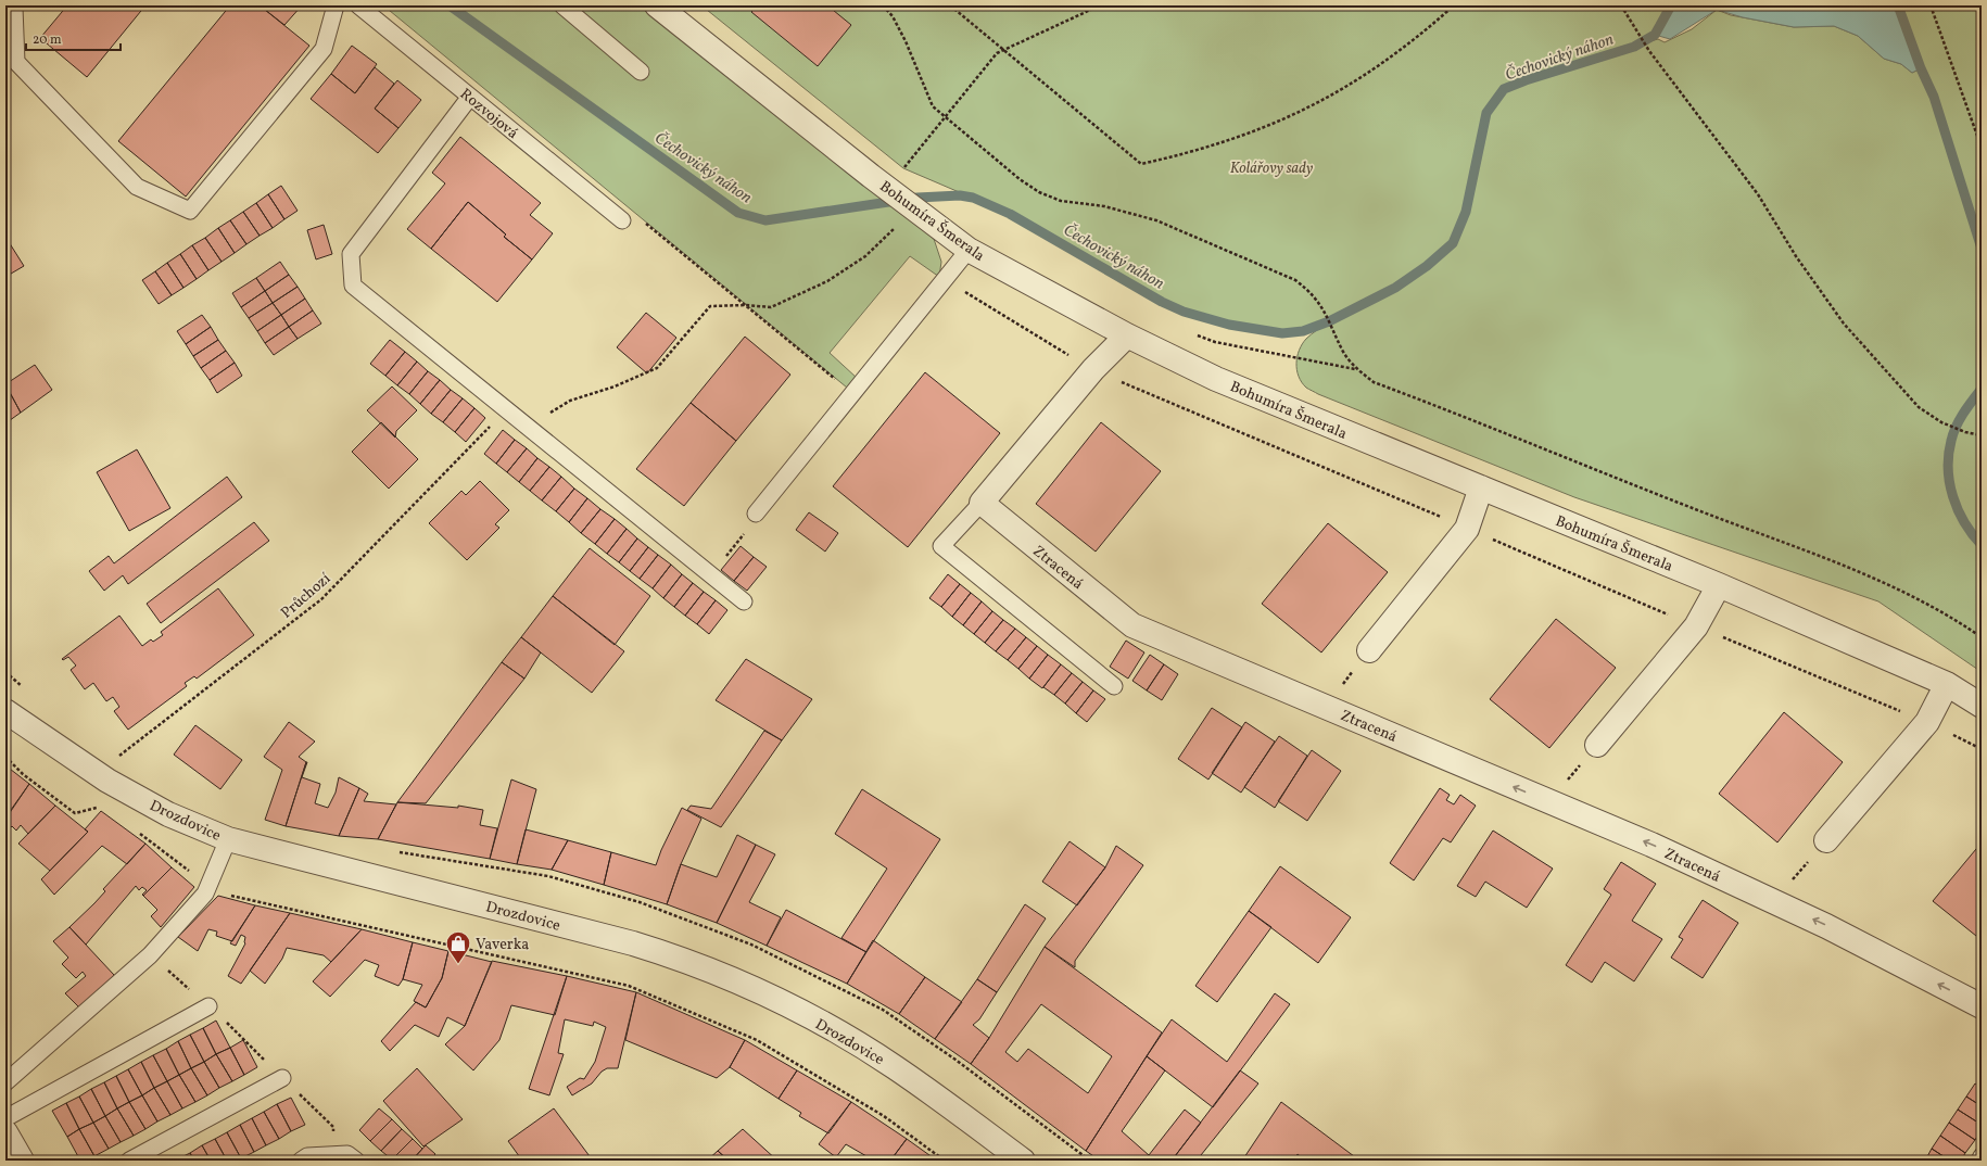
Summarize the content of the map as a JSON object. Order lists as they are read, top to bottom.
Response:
{
  "streets": {
    "street": ["Bohumíra Šmerala", "Ztracená", "Drozdovice"],
    "lane": ["Rozvojová"],
    "path": ["Průchozí"]
  },
  "crossings": [
    ["Průchozí", "Drozdovice"]
  ],
  "one_way": ["Ztracená"],
  "water": ["Čechovický náhon"],
  "parks": ["Kolářovy sady"],
  "places": {
    "shop": ["Vaverka"]
  },
  "scale_bar": "20 m"
}
